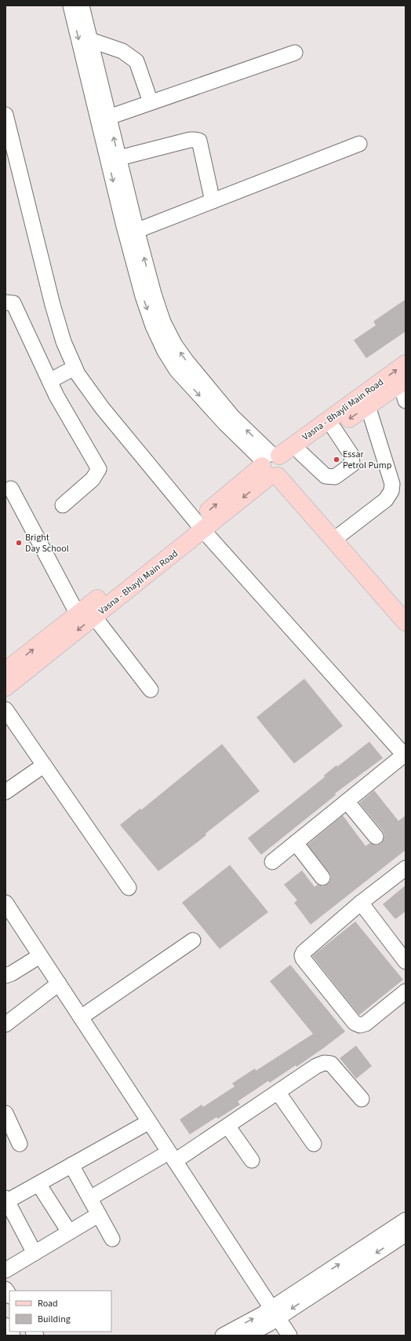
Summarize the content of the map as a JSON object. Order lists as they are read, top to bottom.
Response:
{
  "streets": {
    "main road": ["Vasna - Bhayli Main Road"]
  },
  "places": ["Essar Petrol Pump", "Bright Day School"],
  "legend": ["Road", "Building"]
}
